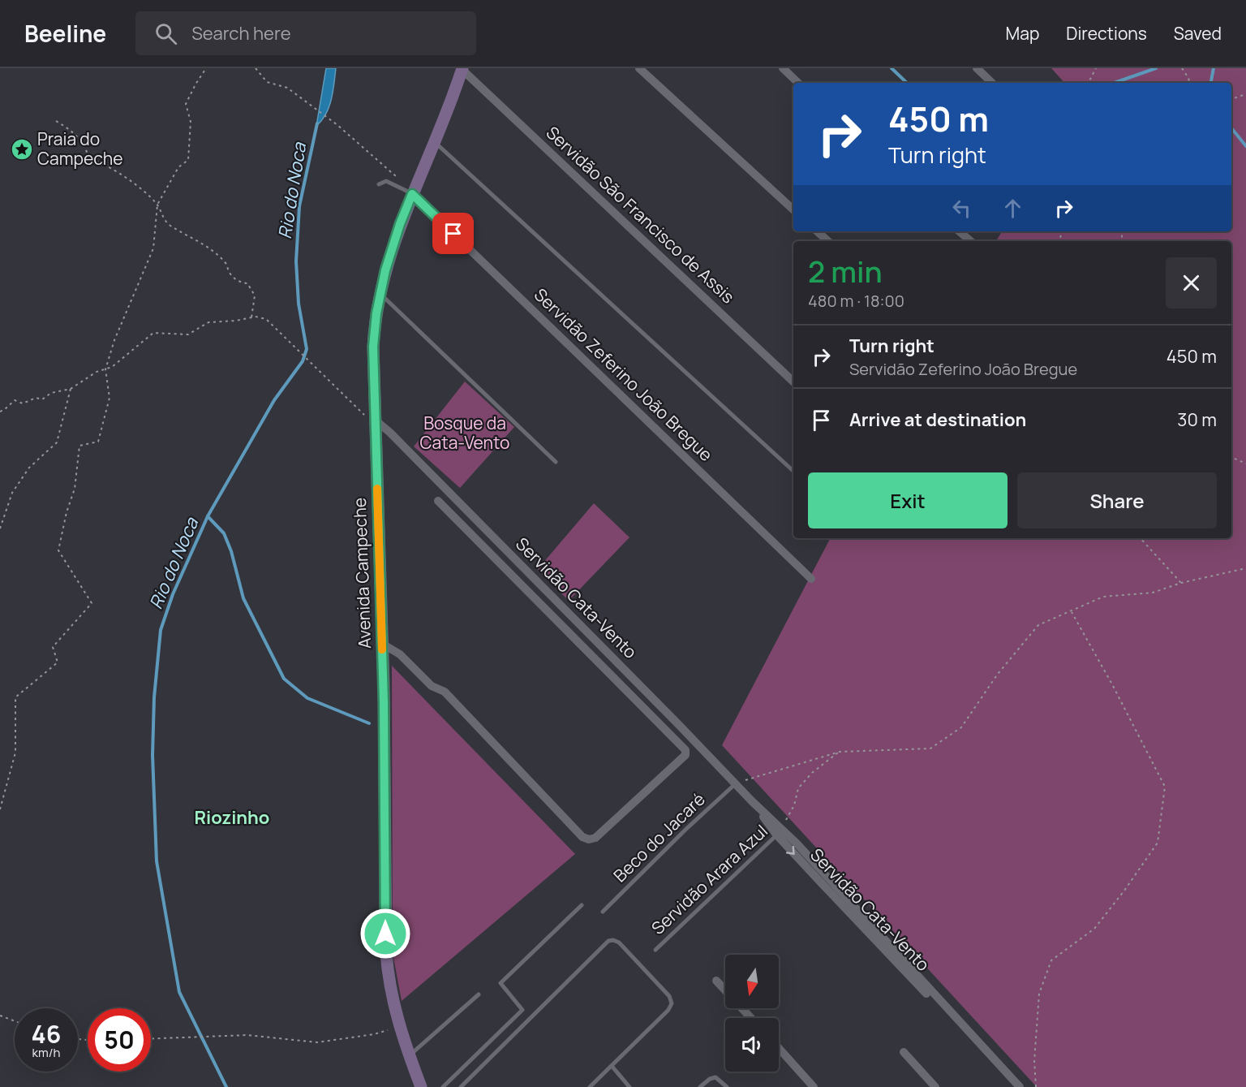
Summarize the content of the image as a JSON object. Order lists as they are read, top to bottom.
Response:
{
  "streets": {
    "main road": ["Avenida Campeche"],
    "street": ["Servidão São Francisco de Assis", "Servidão Zeferino João Bregue", "Servidão Cata-Vento"],
    "lane": ["Beco do Jacaré", "Servidão Arara Azul"]
  },
  "crossings": [
    ["Servidão São Francisco de Assis", "Avenida Campeche"],
    ["Servidão Zeferino João Bregue", "Avenida Campeche"],
    ["Avenida Campeche", "Servidão Cata-Vento"],
    ["Servidão Cata-Vento", "Beco do Jacaré"],
    ["Servidão Cata-Vento", "Servidão Arara Azul"]
  ],
  "districts": ["Riozinho"],
  "water": ["Rio do Noca"],
  "parks": ["Bosque da Cata-Vento"],
  "places": {
    "place": ["Praia do Campeche"]
  },
  "north": "bottom",
  "page": {
    "header": "Beeline",
    "search": "Search here",
    "nav": ["Map", "Directions", "Saved"],
    "turn": ["450 m", "Turn right"],
    "heading": ["2 min", "480 m · 18:00"],
    "list": [
      {
        "name": "Turn right",
        "note": "Servidão Zeferino João Bregue",
        "value": "450 m"
      },
      {
        "name": "Arrive at destination",
        "value": "30 m"
      }
    ],
    "buttons": ["Exit", "Share"],
    "speed": "46 km/h",
    "limit": "50"
  }
}
